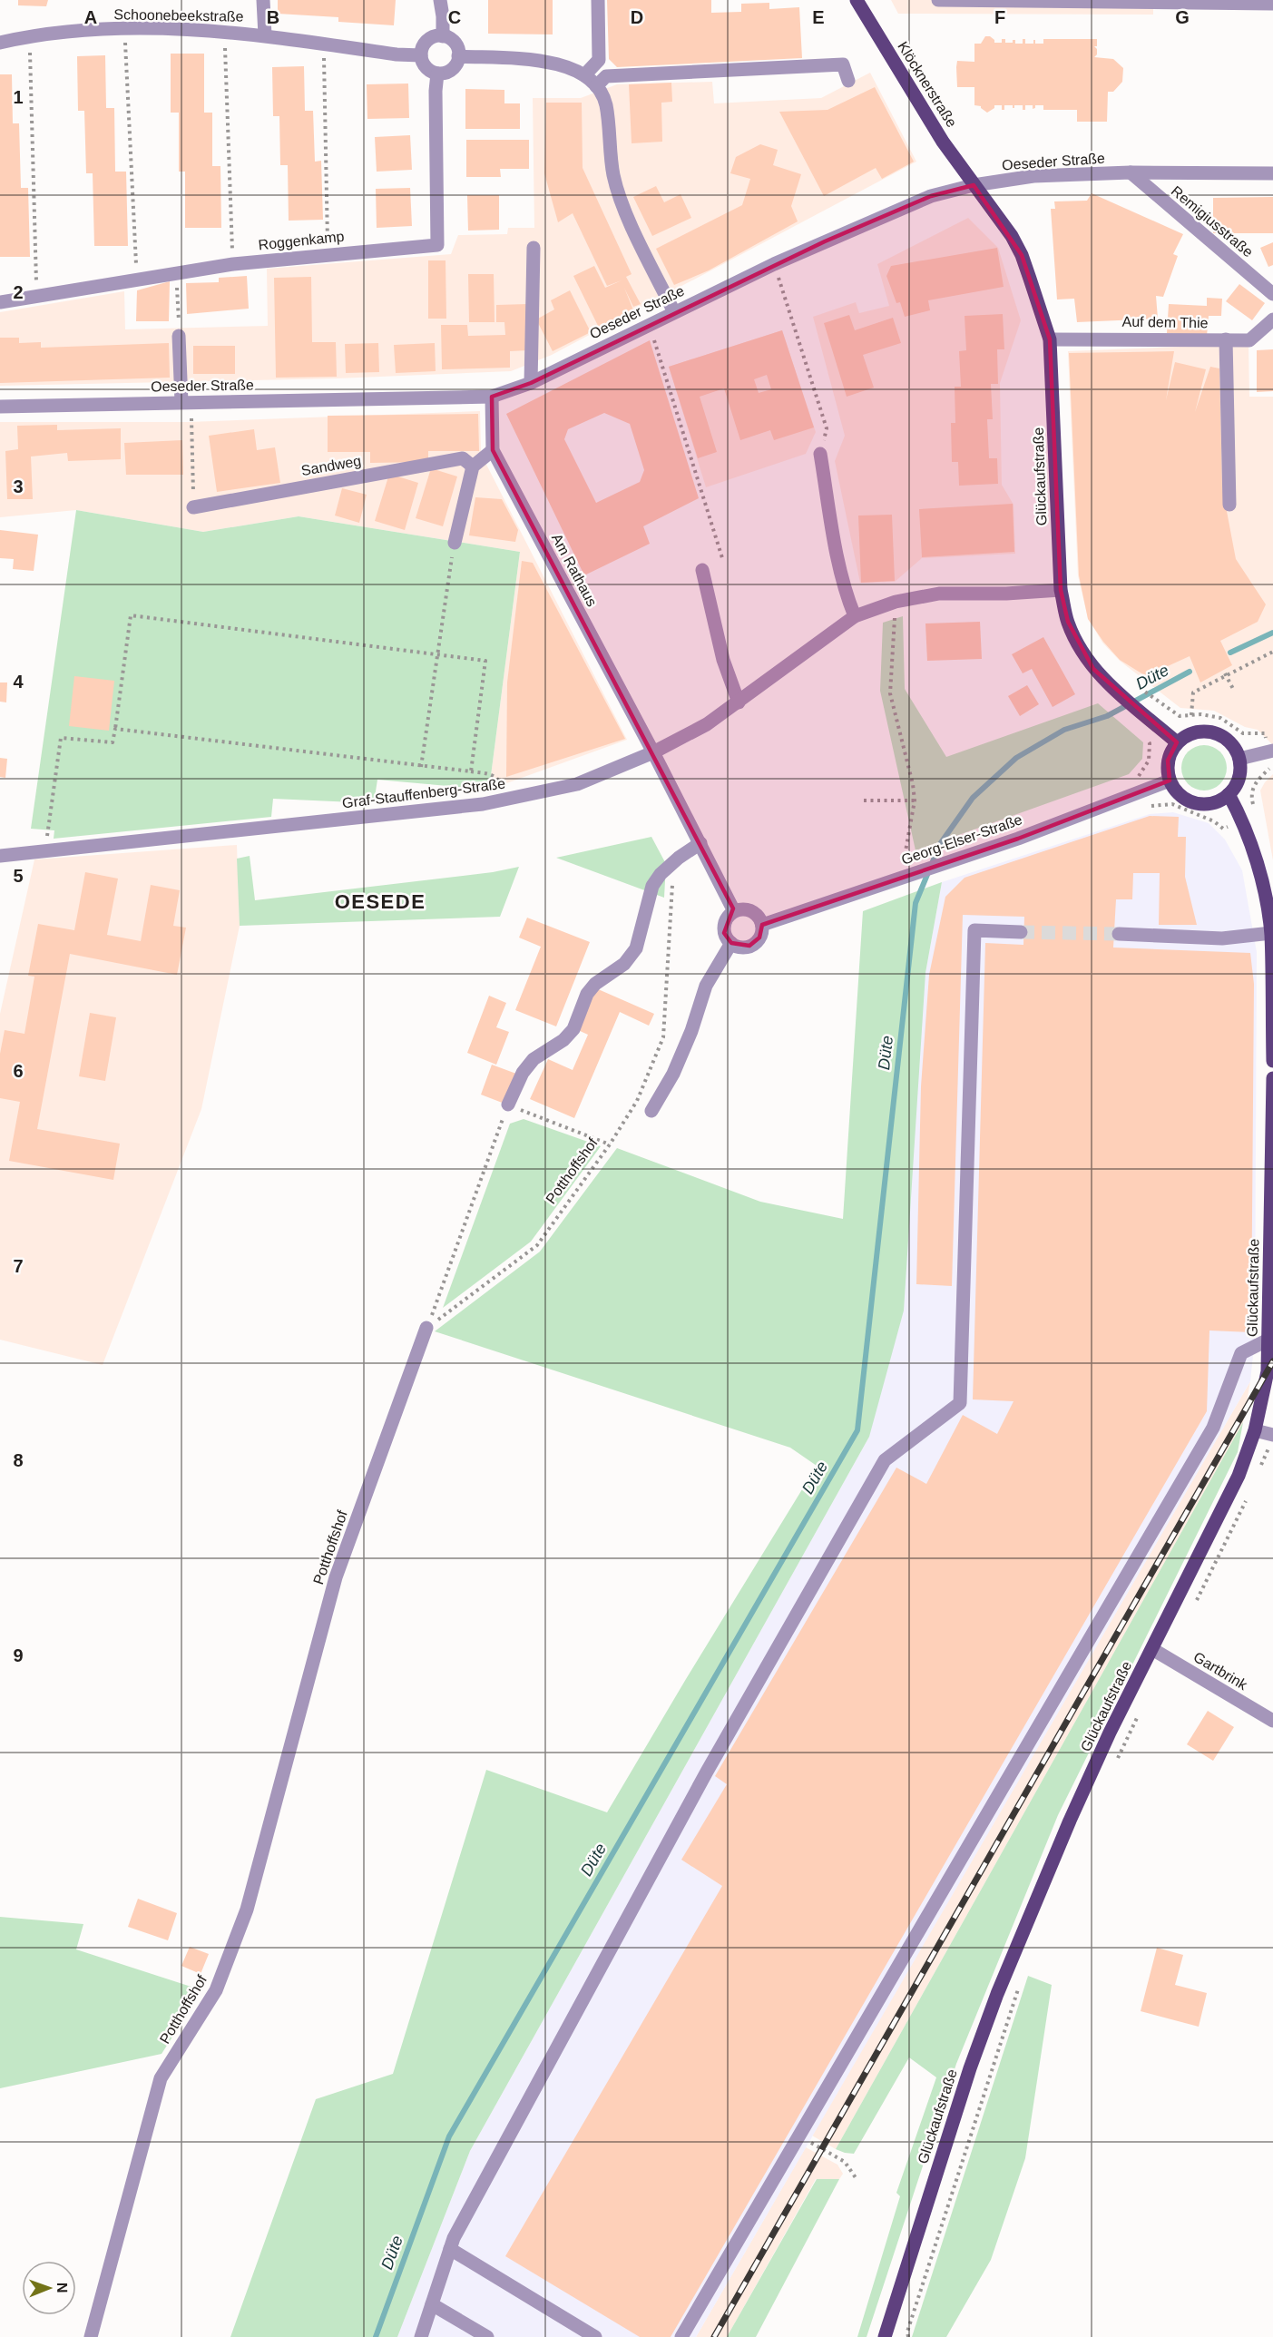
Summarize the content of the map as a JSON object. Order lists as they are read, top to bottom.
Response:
{
  "streets": {
    "main road": ["Klöcknerstraße", "Glückaufstraße"],
    "street": [
      "Schoonebeekstraße",
      "Oeseder Straße",
      "Remigiusstraße",
      "Roggenkamp",
      "Auf dem Thie",
      "Sandweg",
      "Am Rathaus",
      "Graf-Stauffenberg-Straße",
      "Georg-Elser-Straße",
      "Potthoffshof",
      "Gartbrink"
    ]
  },
  "crossings": [
    ["Schoonebeekstraße", "Roggenkamp"],
    ["Klöcknerstraße", "Oeseder Straße"],
    ["Klöcknerstraße", "Glückaufstraße"],
    ["Oeseder Straße", "Remigiusstraße"],
    ["Oeseder Straße", "Glückaufstraße"],
    ["Oeseder Straße", "Am Rathaus"],
    ["Auf dem Thie", "Glückaufstraße"],
    ["Glückaufstraße", "Graf-Stauffenberg-Straße"],
    ["Glückaufstraße", "Georg-Elser-Straße"],
    ["Glückaufstraße", "Gartbrink"],
    ["Am Rathaus", "Graf-Stauffenberg-Straße"]
  ],
  "districts": ["OESEDE"],
  "water": ["Düte"],
  "north": "right",
  "grid": {
    "columns": [
      "A",
      "B",
      "C",
      "D",
      "E",
      "F",
      "G"
    ],
    "rows": [
      "1",
      "2",
      "3",
      "4",
      "5",
      "6",
      "7",
      "8",
      "9"
    ]
  }
}
